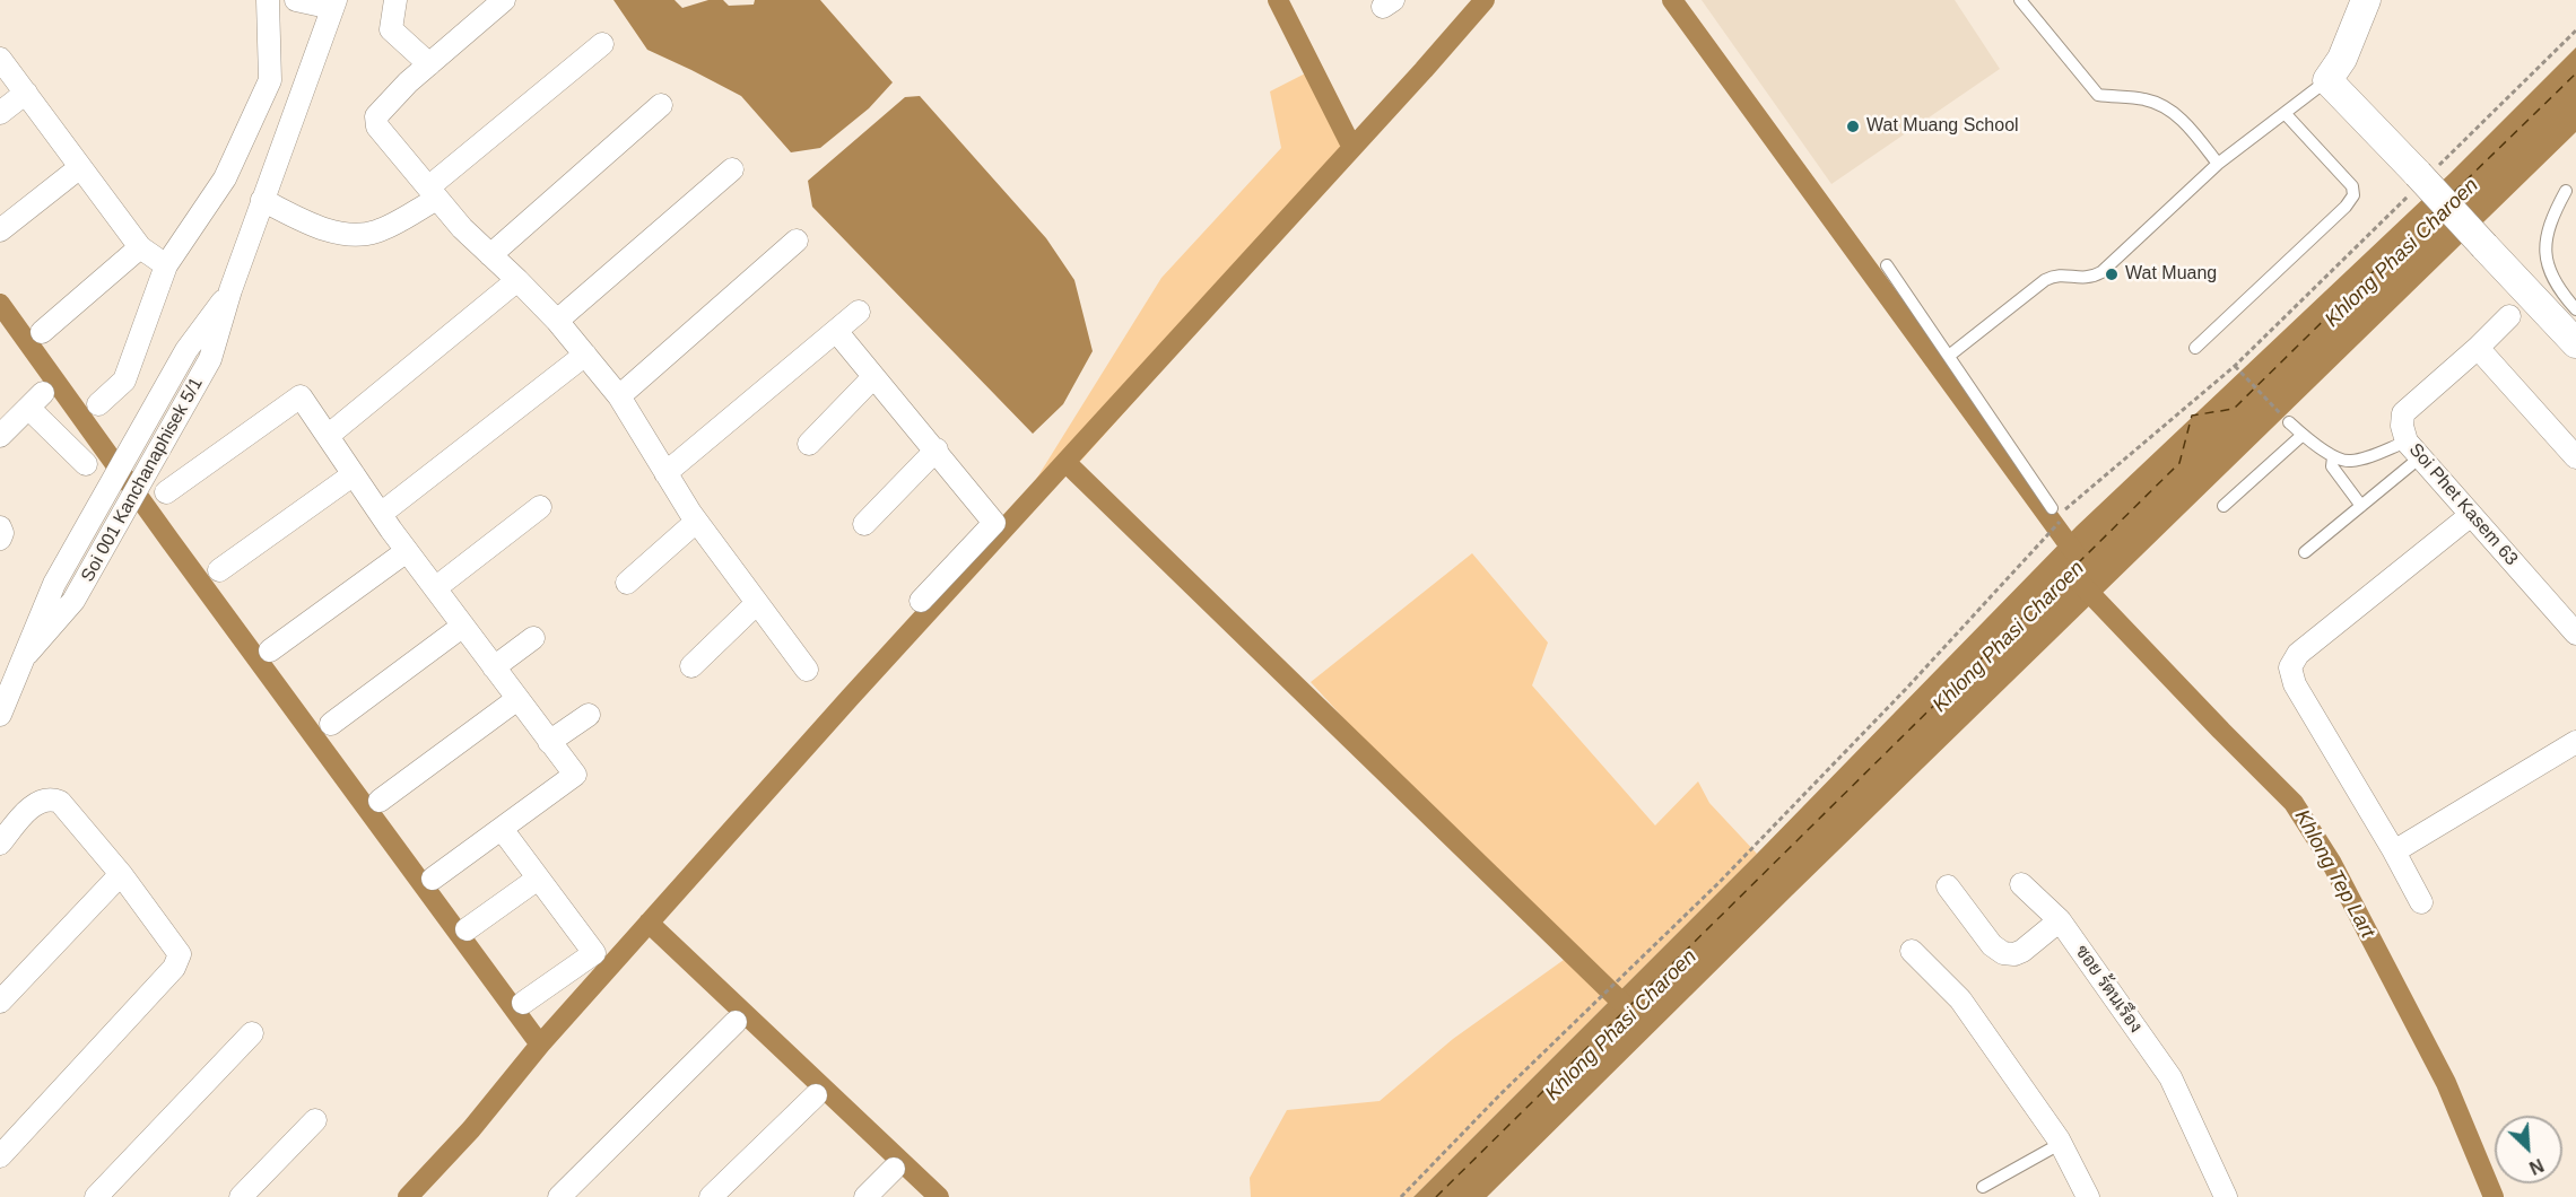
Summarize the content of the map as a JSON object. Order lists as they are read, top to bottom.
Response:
{
  "streets": {
    "street": ["Soi 001 Kanchanaphisek 5/1", "Soi Phet Kasem 63", "ซอย ร้ตนเรึอง"]
  },
  "water": ["Khlong Phasi Charoen", "Khlong Tep Lart"],
  "places": ["Wat Muang School", "Wat Muang"],
  "north": "bottom right"
}
